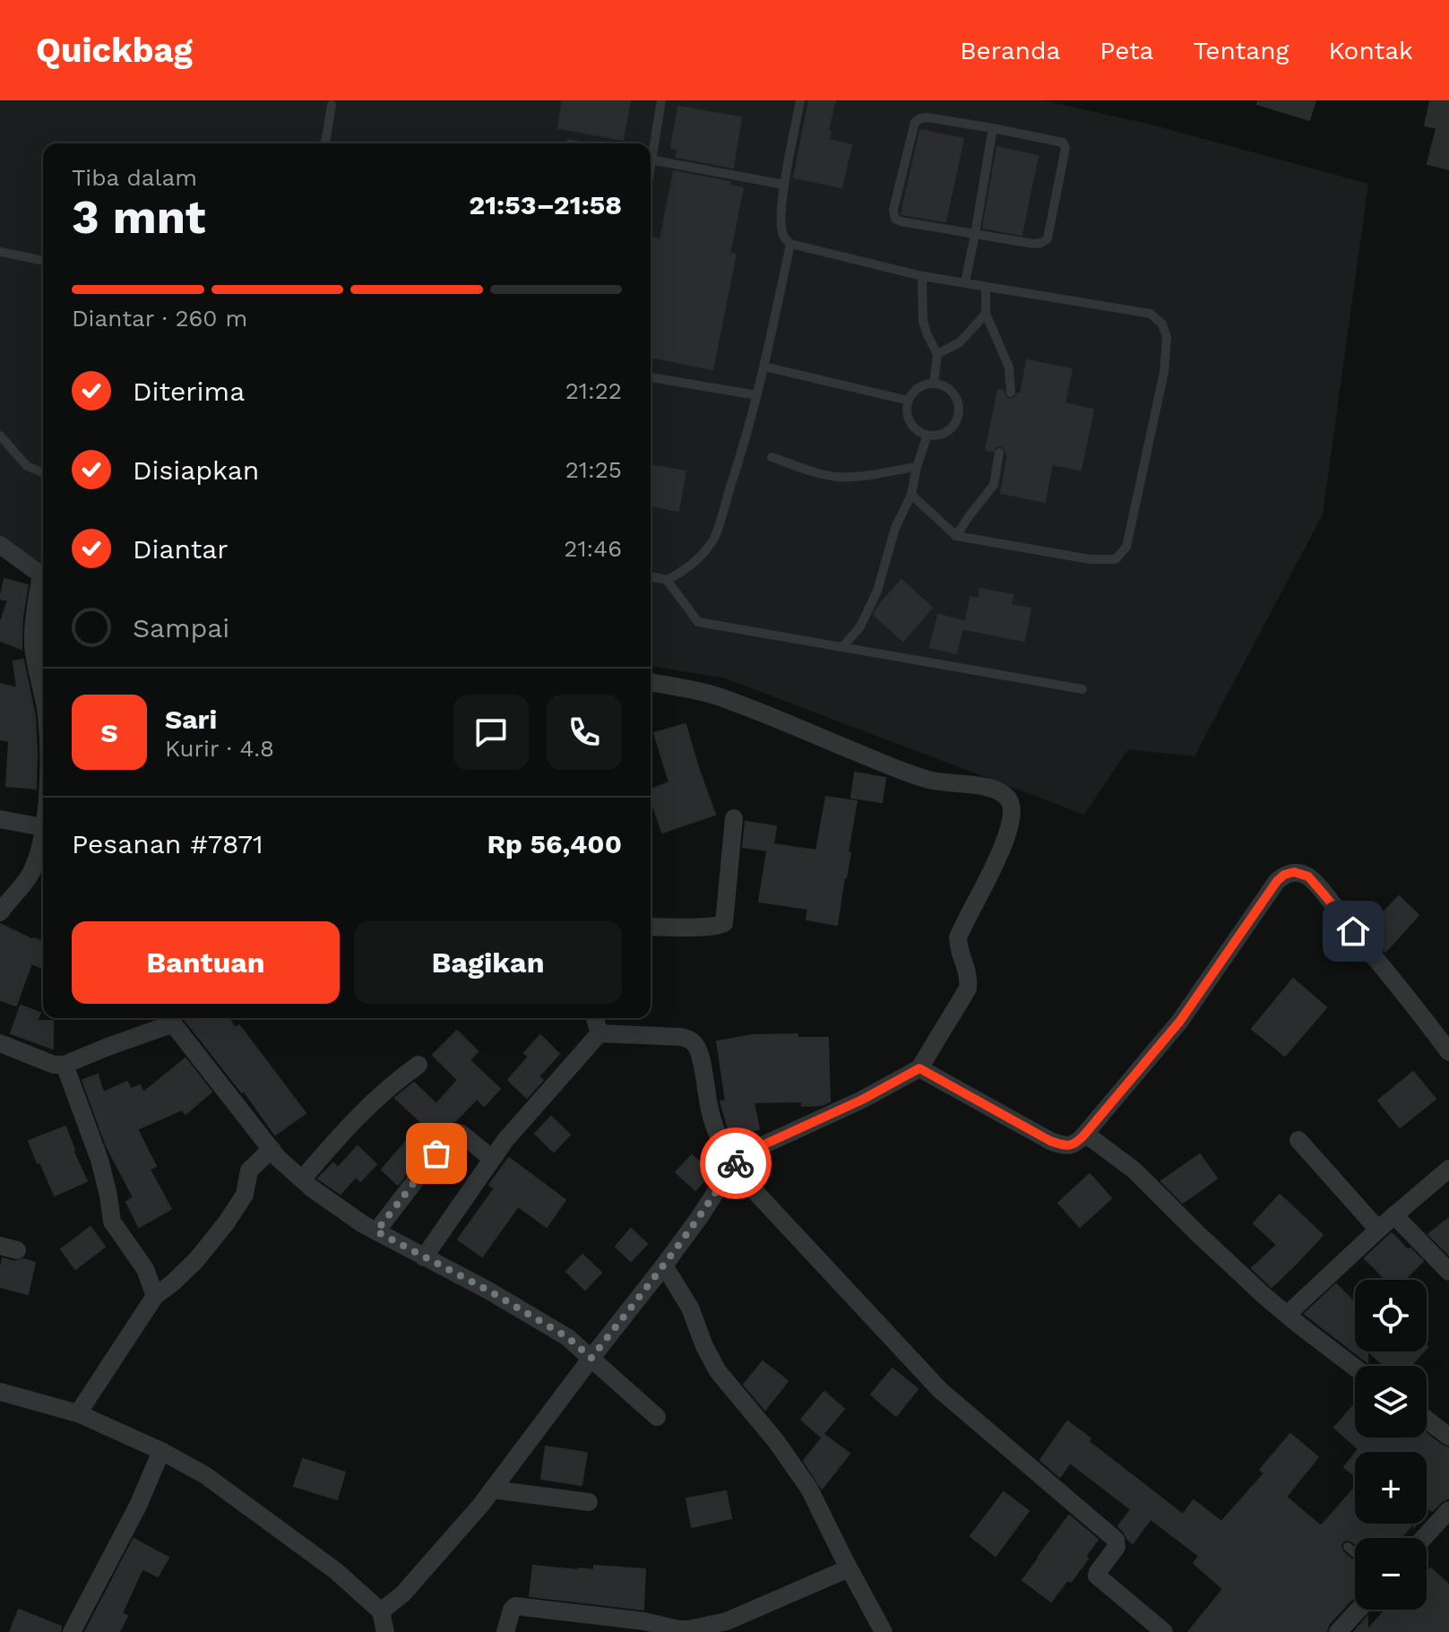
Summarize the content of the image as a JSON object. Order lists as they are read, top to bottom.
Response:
{
  "page": {
    "header": "Quickbag",
    "nav": [
      "Beranda",
      "Peta",
      "Tentang",
      "Kontak"
    ],
    "heading": ["3 mnt", "Tiba dalam", "21:53–21:58"],
    "panel": [
      "Sari",
      "Kurir · 4.8",
      "Pesanan #7871",
      "Rp 56,400"
    ],
    "bar": "Diantar · 260 m",
    "list": [
      ["Diterima", "21:22"],
      ["Disiapkan", "21:25"],
      ["Diantar", "21:46"],
      "Sampai"
    ],
    "round": "S",
    "buttons": ["Bantuan", "Bagikan"],
    "map_buttons": ["+", "−"]
  }
}
